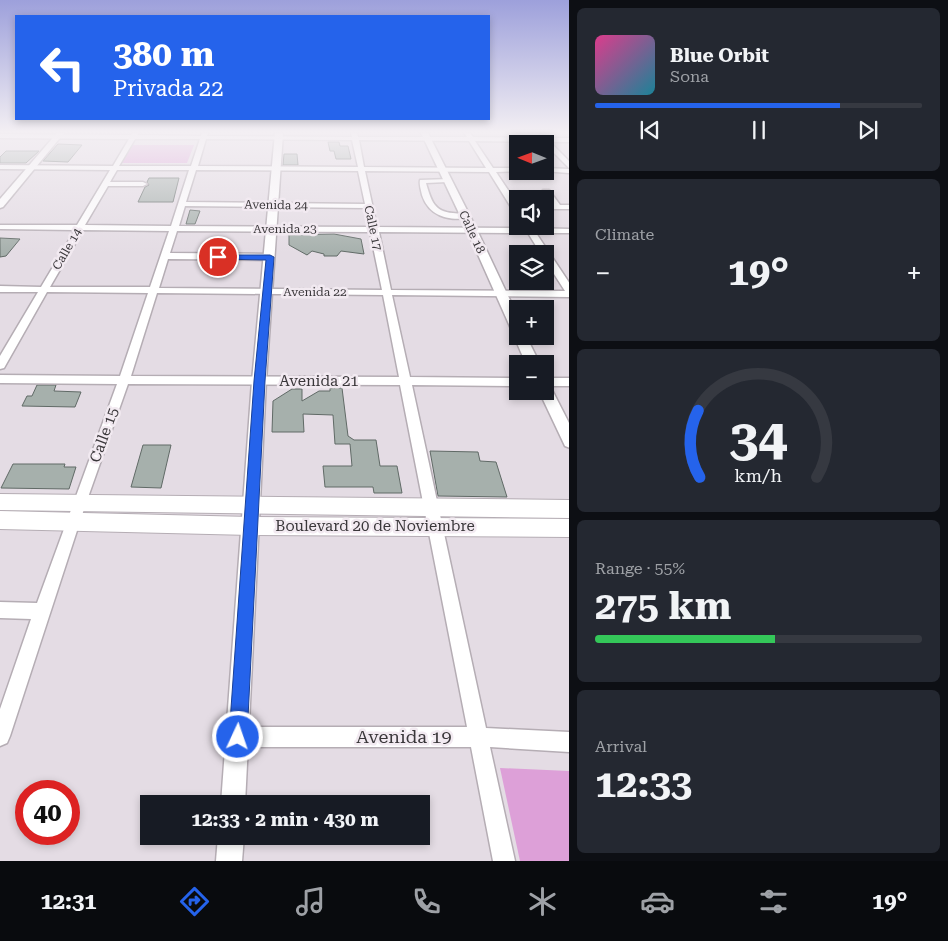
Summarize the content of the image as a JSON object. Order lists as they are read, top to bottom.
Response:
{
  "streets": {
    "main road": ["Boulevard 20 de Noviembre"],
    "street": [
      "Avenida 24",
      "Calle 17",
      "Avenida 23",
      "Calle 18",
      "Calle 14",
      "Avenida 22",
      "Avenida 21",
      "Calle 15",
      "Avenida 19"
    ]
  },
  "crossings": [
    ["Avenida 24", "Calle 17"],
    ["Avenida 24", "Calle 15"],
    ["Calle 17", "Avenida 23"],
    ["Calle 17", "Avenida 22"],
    ["Calle 17", "Avenida 21"],
    ["Calle 17", "Boulevard 20 de Noviembre"],
    ["Calle 17", "Avenida 19"],
    ["Avenida 23", "Calle 18"],
    ["Avenida 23", "Calle 14"],
    ["Avenida 23", "Calle 15"],
    ["Calle 18", "Avenida 22"],
    ["Calle 14", "Avenida 22"],
    ["Avenida 22", "Calle 15"],
    ["Avenida 21", "Calle 15"],
    ["Calle 15", "Boulevard 20 de Noviembre"]
  ],
  "north": "left",
  "page": {
    "turn": ["380 m", "Privada 22"],
    "song": ["Blue Orbit", "Sona"],
    "map_buttons": ["+", "−"],
    "tile": [
      "Climate",
      ["Range · 55%", "275 km"],
      ["Arrival", "12:33"]
    ],
    "heat": ["−", "19°", "+"],
    "limit": "40",
    "trip": "12:33 · 2 min · 430 m",
    "tabs": ["12:31", "19°"],
    "gauge": ["34", "km/h"]
  }
}
